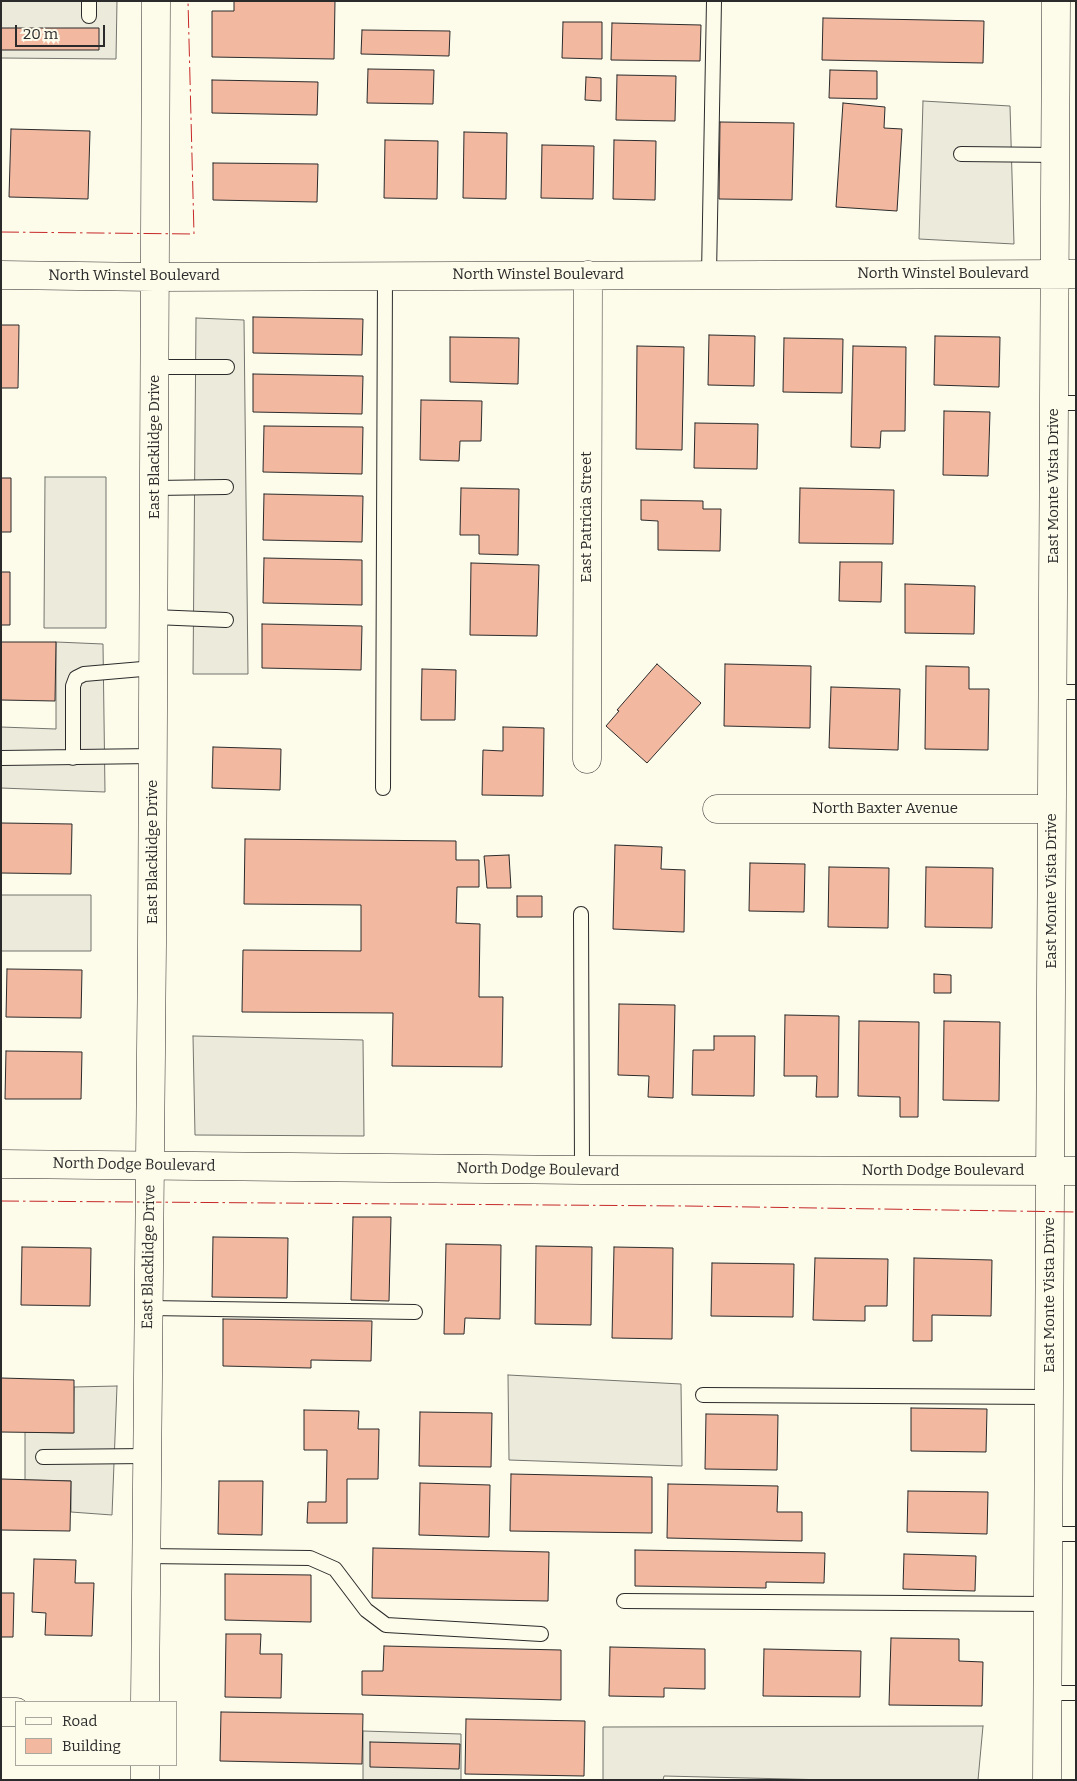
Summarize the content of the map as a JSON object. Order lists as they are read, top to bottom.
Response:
{
  "streets": {
    "street": [
      "North Winstel Boulevard",
      "East Blacklidge Drive",
      "East Monte Vista Drive",
      "East Patricia Street",
      "North Baxter Avenue",
      "North Dodge Boulevard"
    ]
  },
  "crossings": [
    ["North Winstel Boulevard", "East Blacklidge Drive"],
    ["North Winstel Boulevard", "East Monte Vista Drive"],
    ["North Winstel Boulevard", "East Patricia Street"],
    ["East Blacklidge Drive", "North Dodge Boulevard"],
    ["East Monte Vista Drive", "North Baxter Avenue"],
    ["East Monte Vista Drive", "North Dodge Boulevard"]
  ],
  "legend": ["Road", "Building"],
  "scale_bar": "20 m"
}
